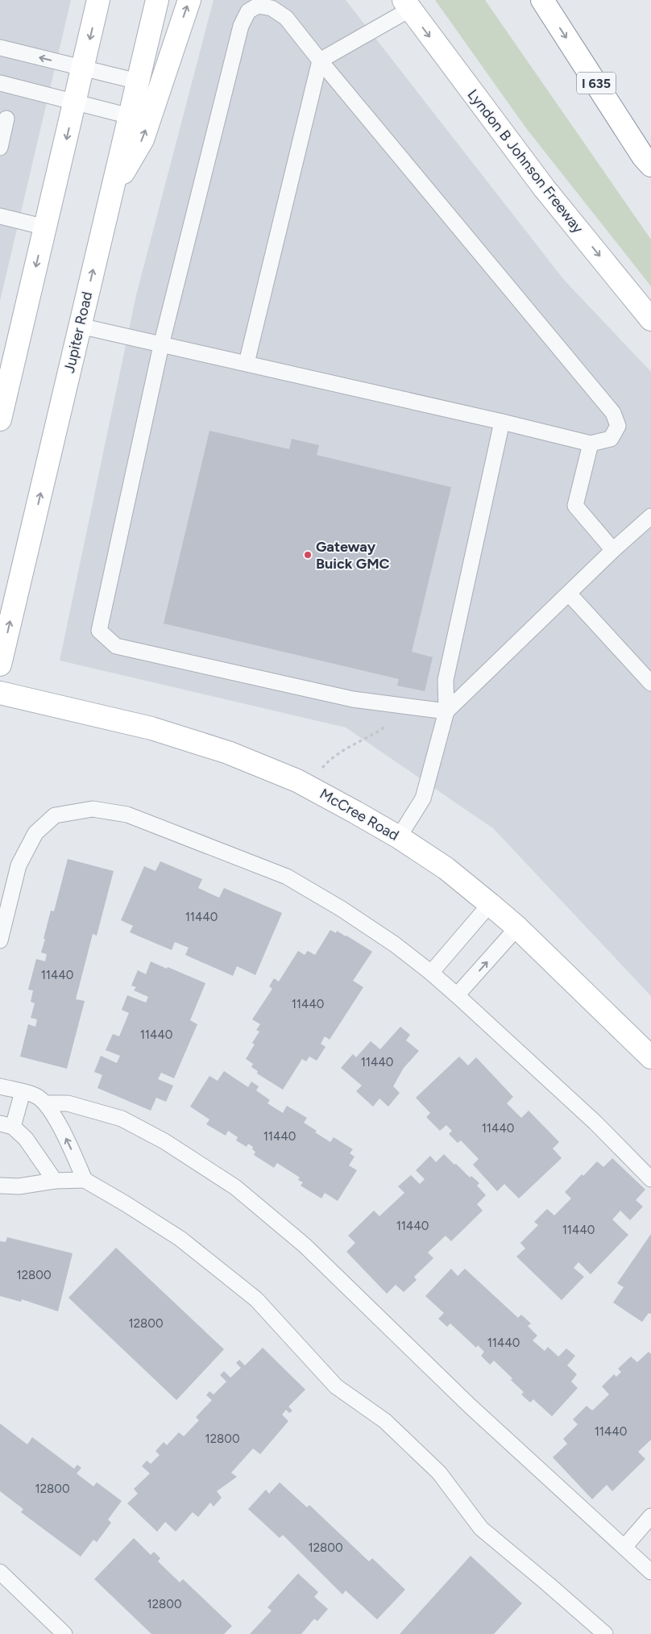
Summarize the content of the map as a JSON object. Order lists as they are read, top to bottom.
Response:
{
  "streets": {
    "main road": [
      "I 635",
      "Lyndon B Johnson Freeway",
      "Jupiter Road",
      "McCree Road"
    ]
  },
  "places": ["Gateway Buick GMC"],
  "house_numbers": [
    "11440",
    "11440",
    "11440",
    "11440",
    "11440",
    "11440",
    "11440",
    "11440",
    "11440",
    "12800",
    "12800",
    "11440",
    "11440",
    "12800",
    "12800",
    "12800",
    "12800"
  ]
}
